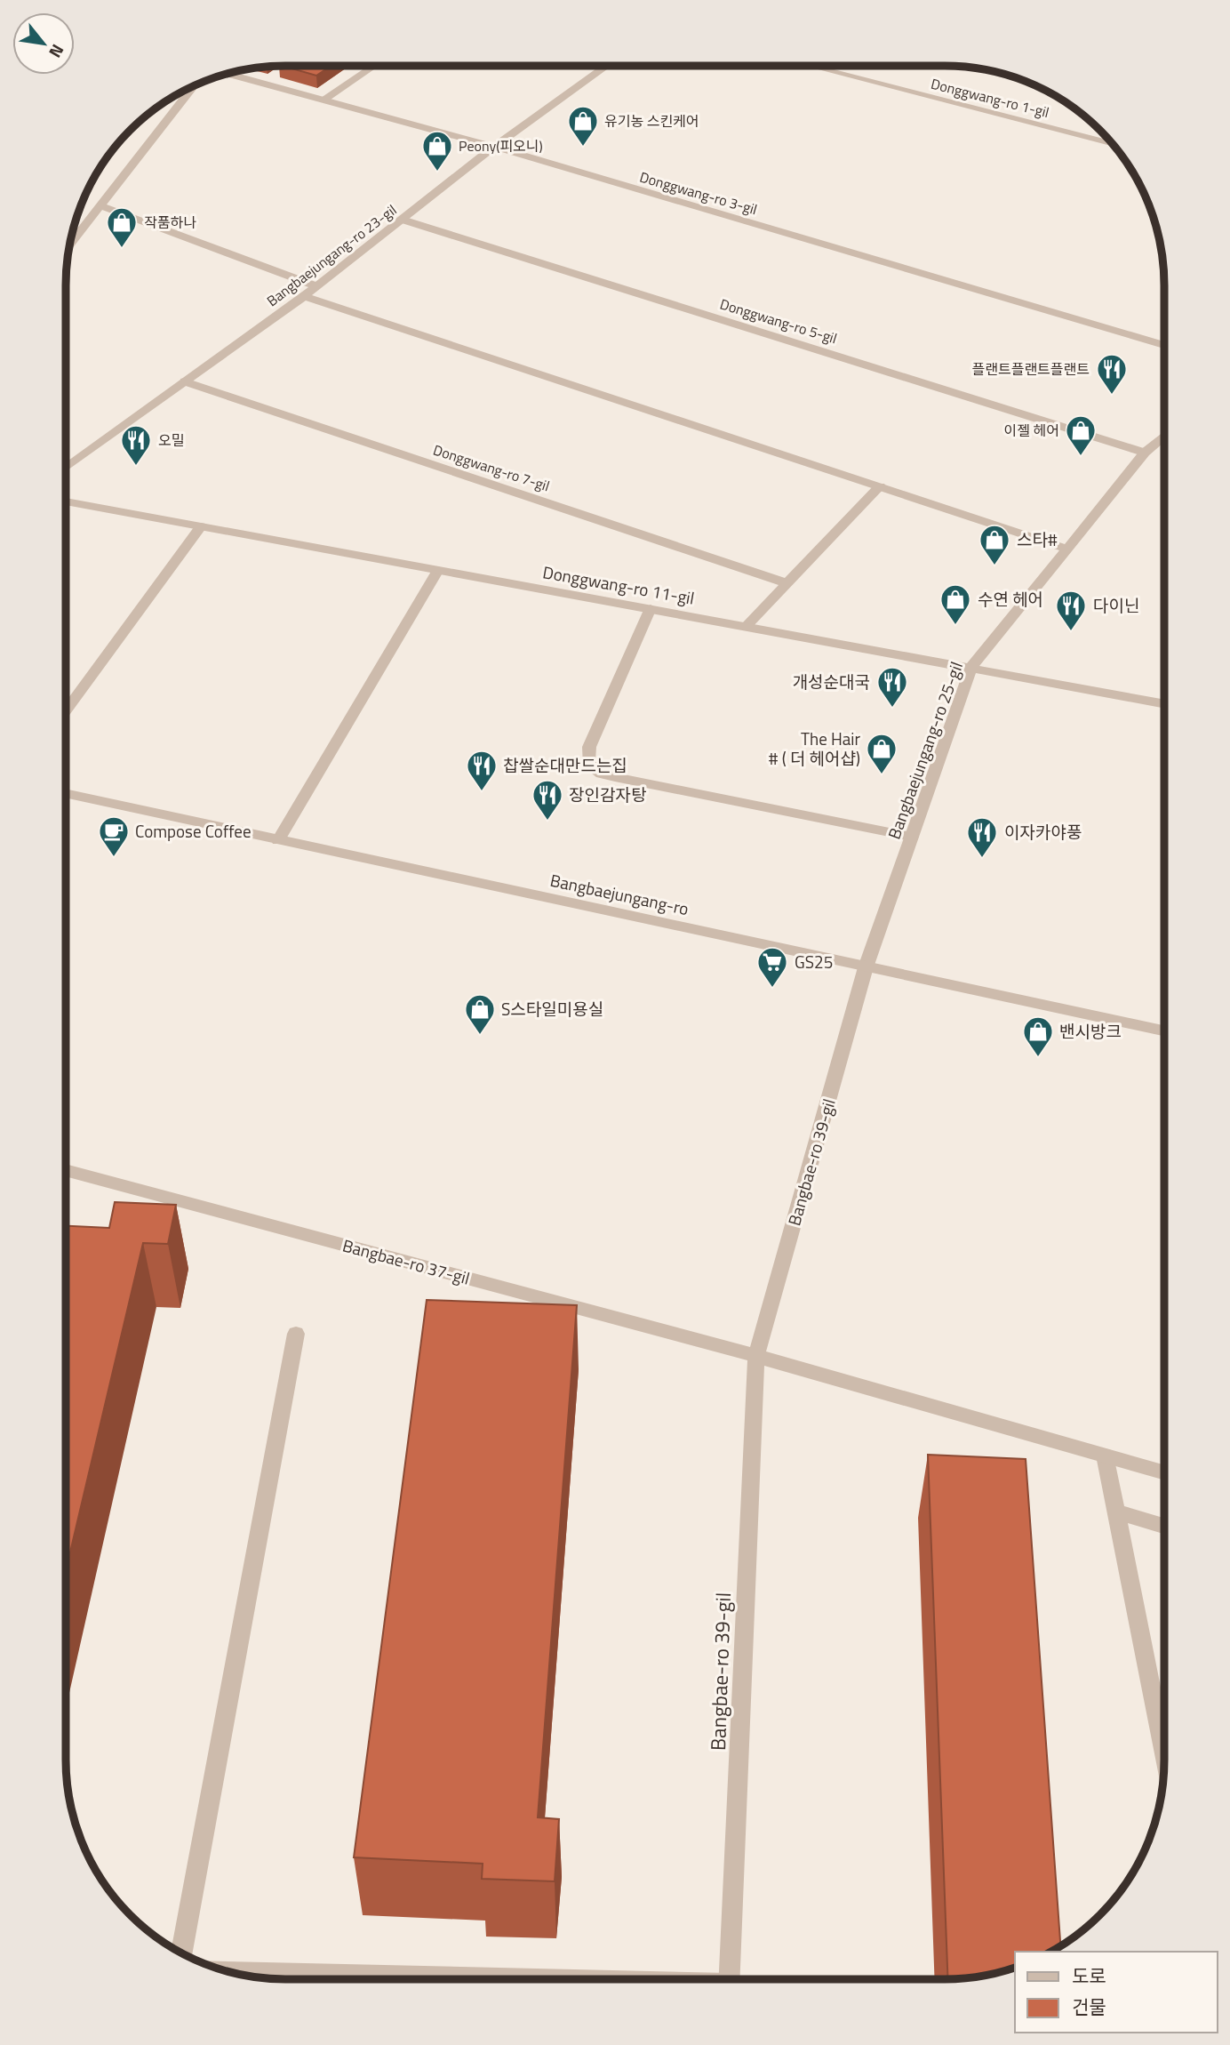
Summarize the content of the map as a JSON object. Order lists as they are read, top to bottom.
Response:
{
  "streets": {
    "street": [
      "Donggwang-ro 1-gil",
      "Donggwang-ro 3-gil",
      "Bangbaejungang-ro 23-gil",
      "Donggwang-ro 5-gil",
      "Donggwang-ro 7-gil",
      "Donggwang-ro 11-gil",
      "Bangbaejungang-ro 25-gil",
      "Bangbaejungang-ro",
      "Bangbae-ro 39-gil",
      "Bangbae-ro 37-gil"
    ]
  },
  "crossings": [
    ["Donggwang-ro 3-gil", "Bangbaejungang-ro 23-gil"],
    ["Bangbaejungang-ro 23-gil", "Donggwang-ro 5-gil"],
    ["Bangbaejungang-ro 23-gil", "Donggwang-ro 7-gil"],
    ["Donggwang-ro 5-gil", "Bangbaejungang-ro 25-gil"],
    ["Donggwang-ro 11-gil", "Bangbaejungang-ro 25-gil"],
    ["Bangbaejungang-ro 25-gil", "Bangbaejungang-ro"],
    ["Bangbaejungang-ro 25-gil", "Bangbae-ro 39-gil"],
    ["Bangbaejungang-ro", "Bangbae-ro 39-gil"],
    ["Bangbae-ro 39-gil", "Bangbae-ro 37-gil"]
  ],
  "places": {
    "shop": [
      "유기농 스킨케어",
      "Peony(피오니)",
      "작품하나",
      "이젤 헤어",
      "스타#",
      "수연 헤어",
      "The Hair # ( 더 헤어샵)",
      "S스타일미용실",
      "밴시방크"
    ],
    "restaurant": [
      "플랜트플랜트플랜트",
      "오밀",
      "다이닌",
      "개성순대국",
      "찹쌀순대만드는집",
      "장인감자탕",
      "이자카야풍"
    ],
    "cafe": ["Compose Coffee"],
    "supermarket": ["GS25"]
  },
  "legend": ["도로", "건물"],
  "north": "bottom right"
}
